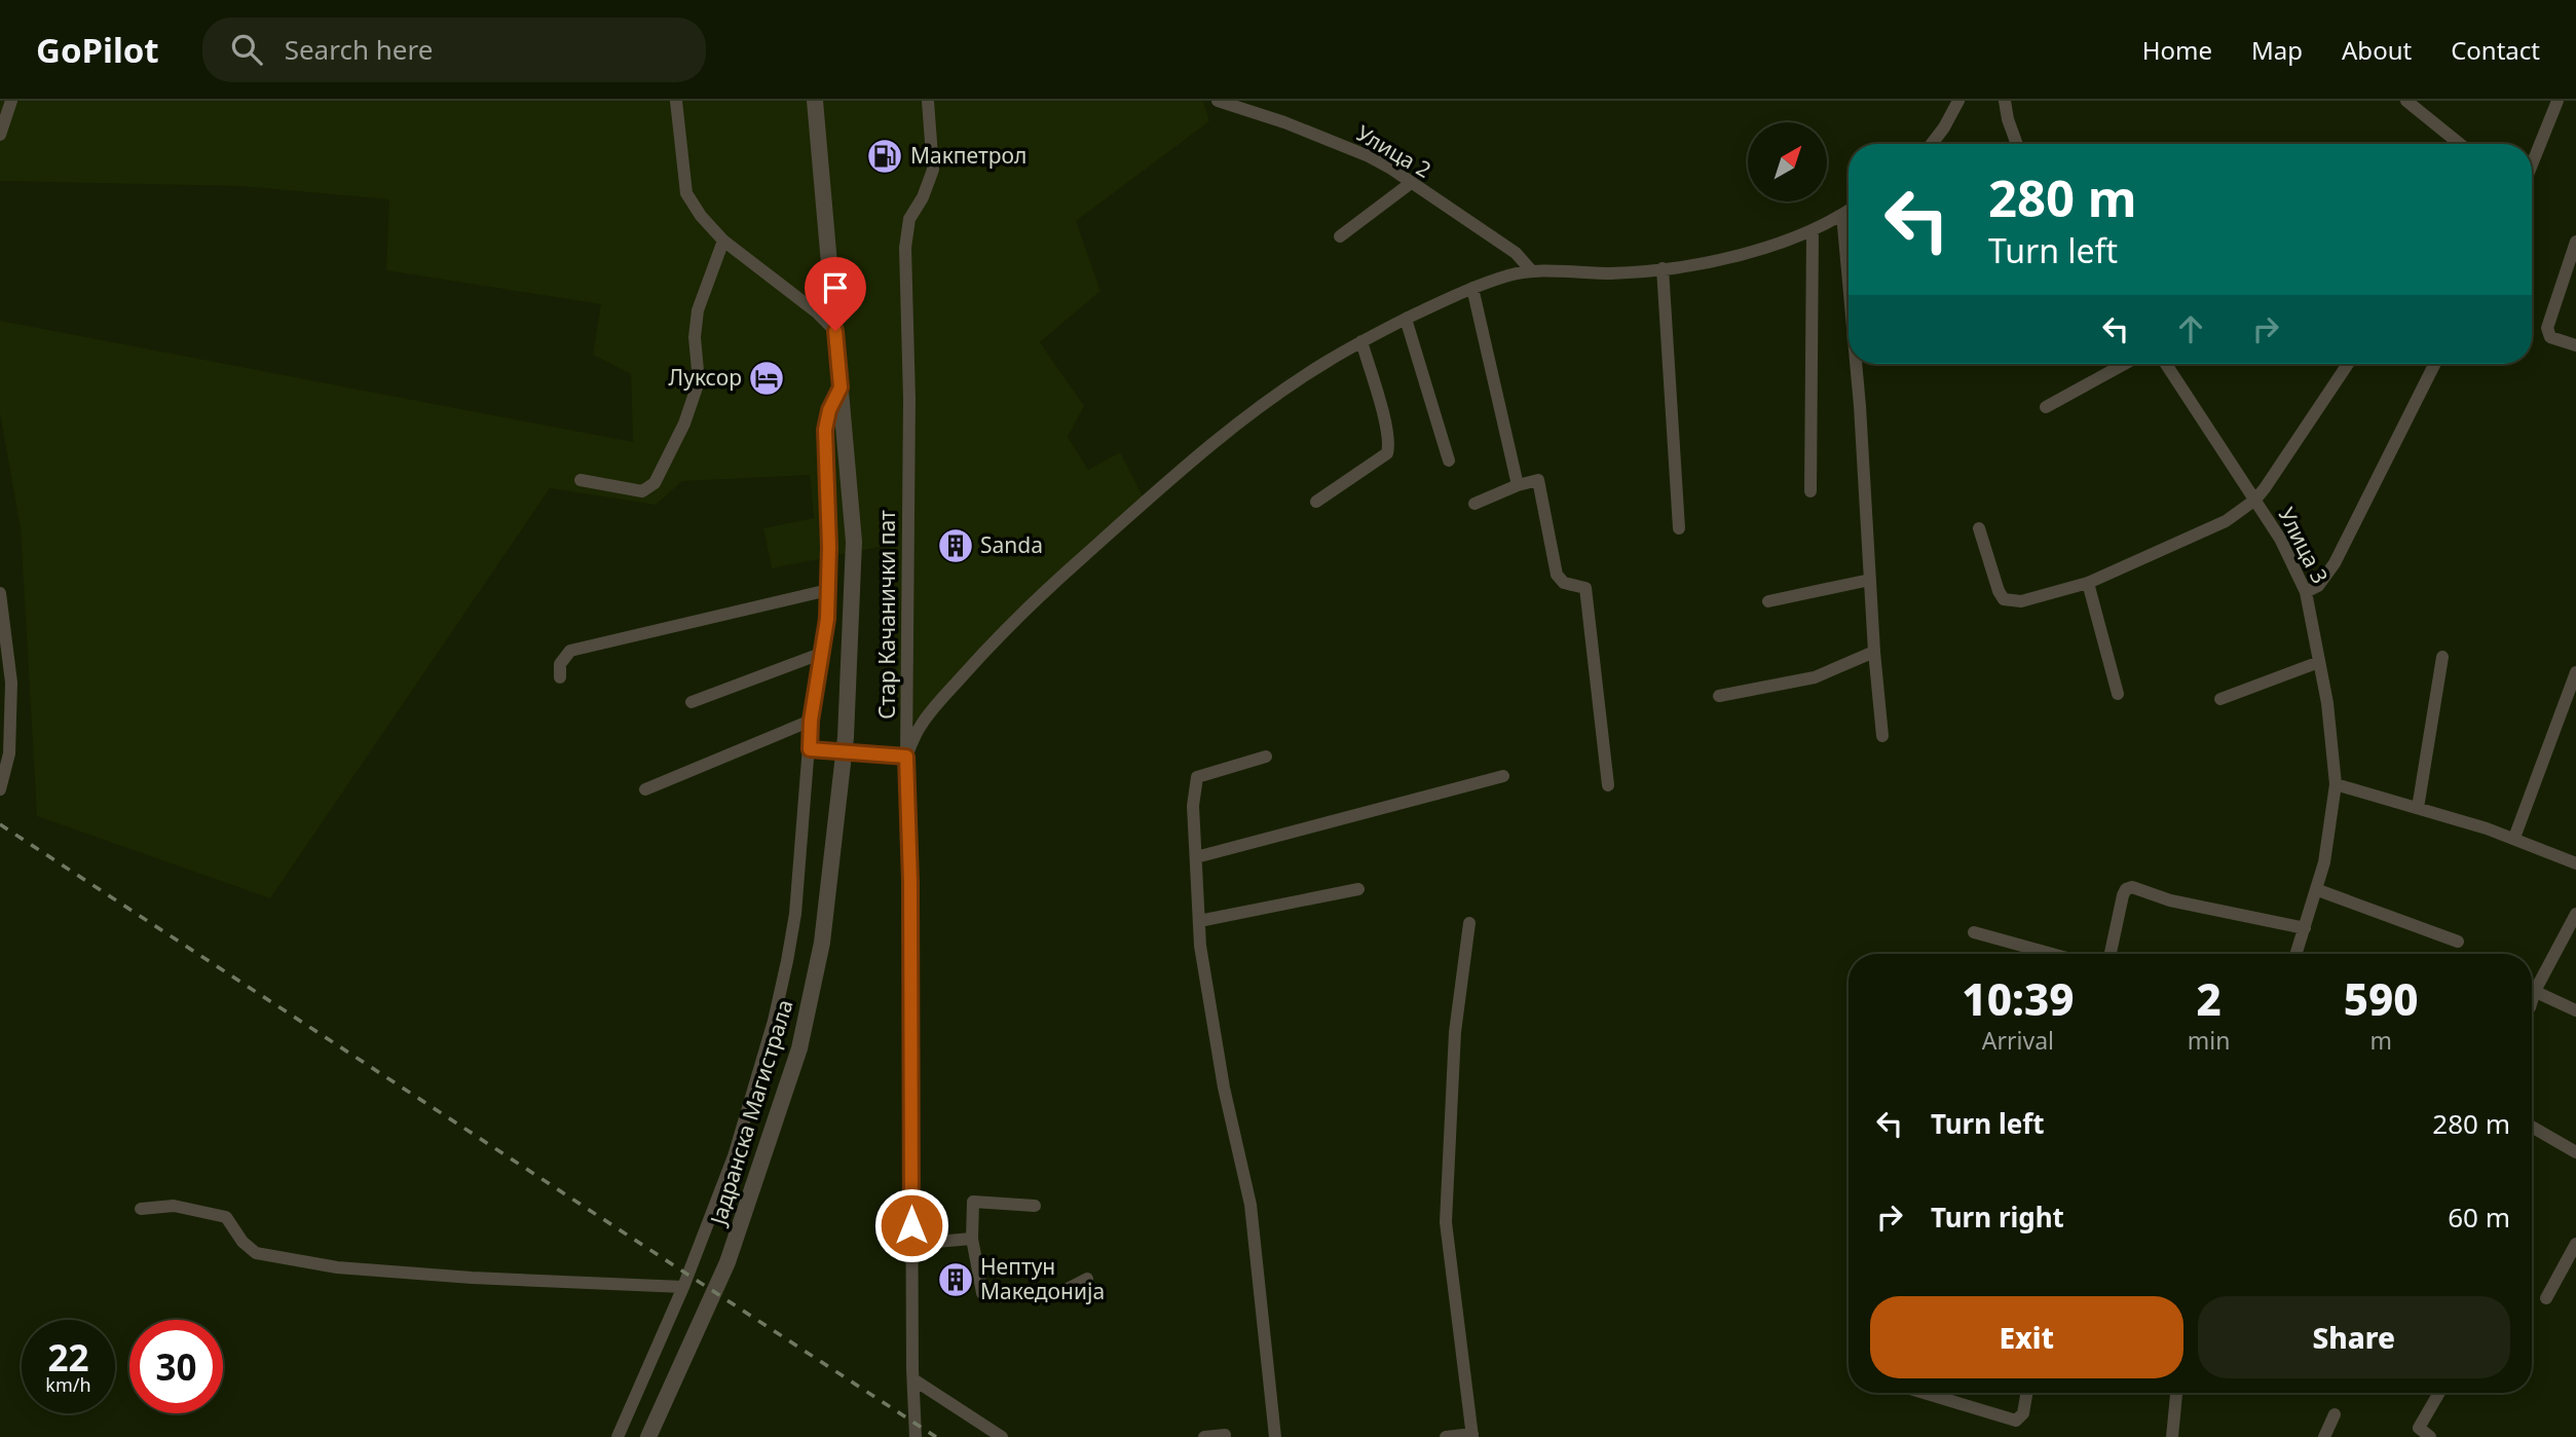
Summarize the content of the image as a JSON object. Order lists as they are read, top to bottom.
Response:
{
  "streets": {
    "street": [
      "Улица 2",
      "Улица 3",
      "Стар Качанички пат",
      "Јадранска Магистрала"
    ]
  },
  "places": {
    "fuel station": ["Макпетрол"],
    "hotel": ["Луксор"],
    "building": ["Sanda", "Нептун Македонија"]
  },
  "north": "top right",
  "page": {
    "header": "GoPilot",
    "search": "Search here",
    "nav": [
      "Home",
      "Map",
      "About",
      "Contact"
    ],
    "turn": ["280 m", "Turn left"],
    "eta": [
      "10:39",
      "Arrival",
      "2",
      "min",
      "590",
      "m"
    ],
    "list": [
      {
        "name": "Turn left",
        "value": "280 m"
      },
      {
        "name": "Turn right",
        "value": "60 m"
      }
    ],
    "buttons": ["Exit", "Share"],
    "speed": "22 km/h",
    "limit": "30"
  }
}
